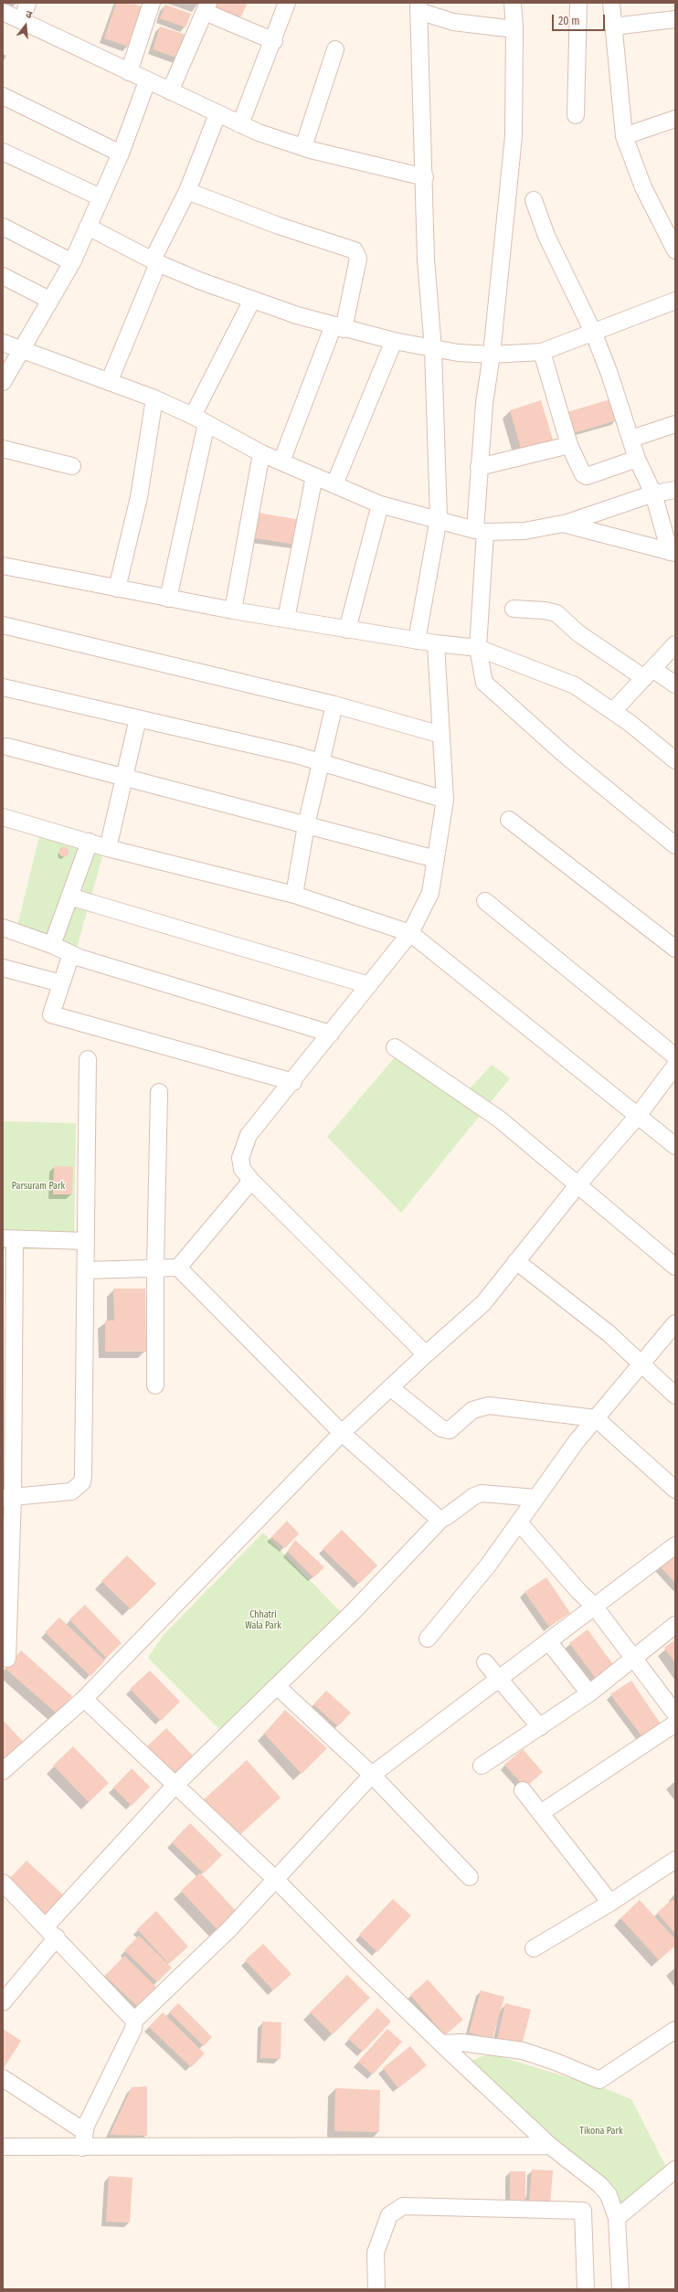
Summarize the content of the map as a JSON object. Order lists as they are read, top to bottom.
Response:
{
  "parks": ["Parsuram Park", "Chhatri Wala Park", "Tikona Park"],
  "scale_bar": "20 m",
  "north": "top"
}
